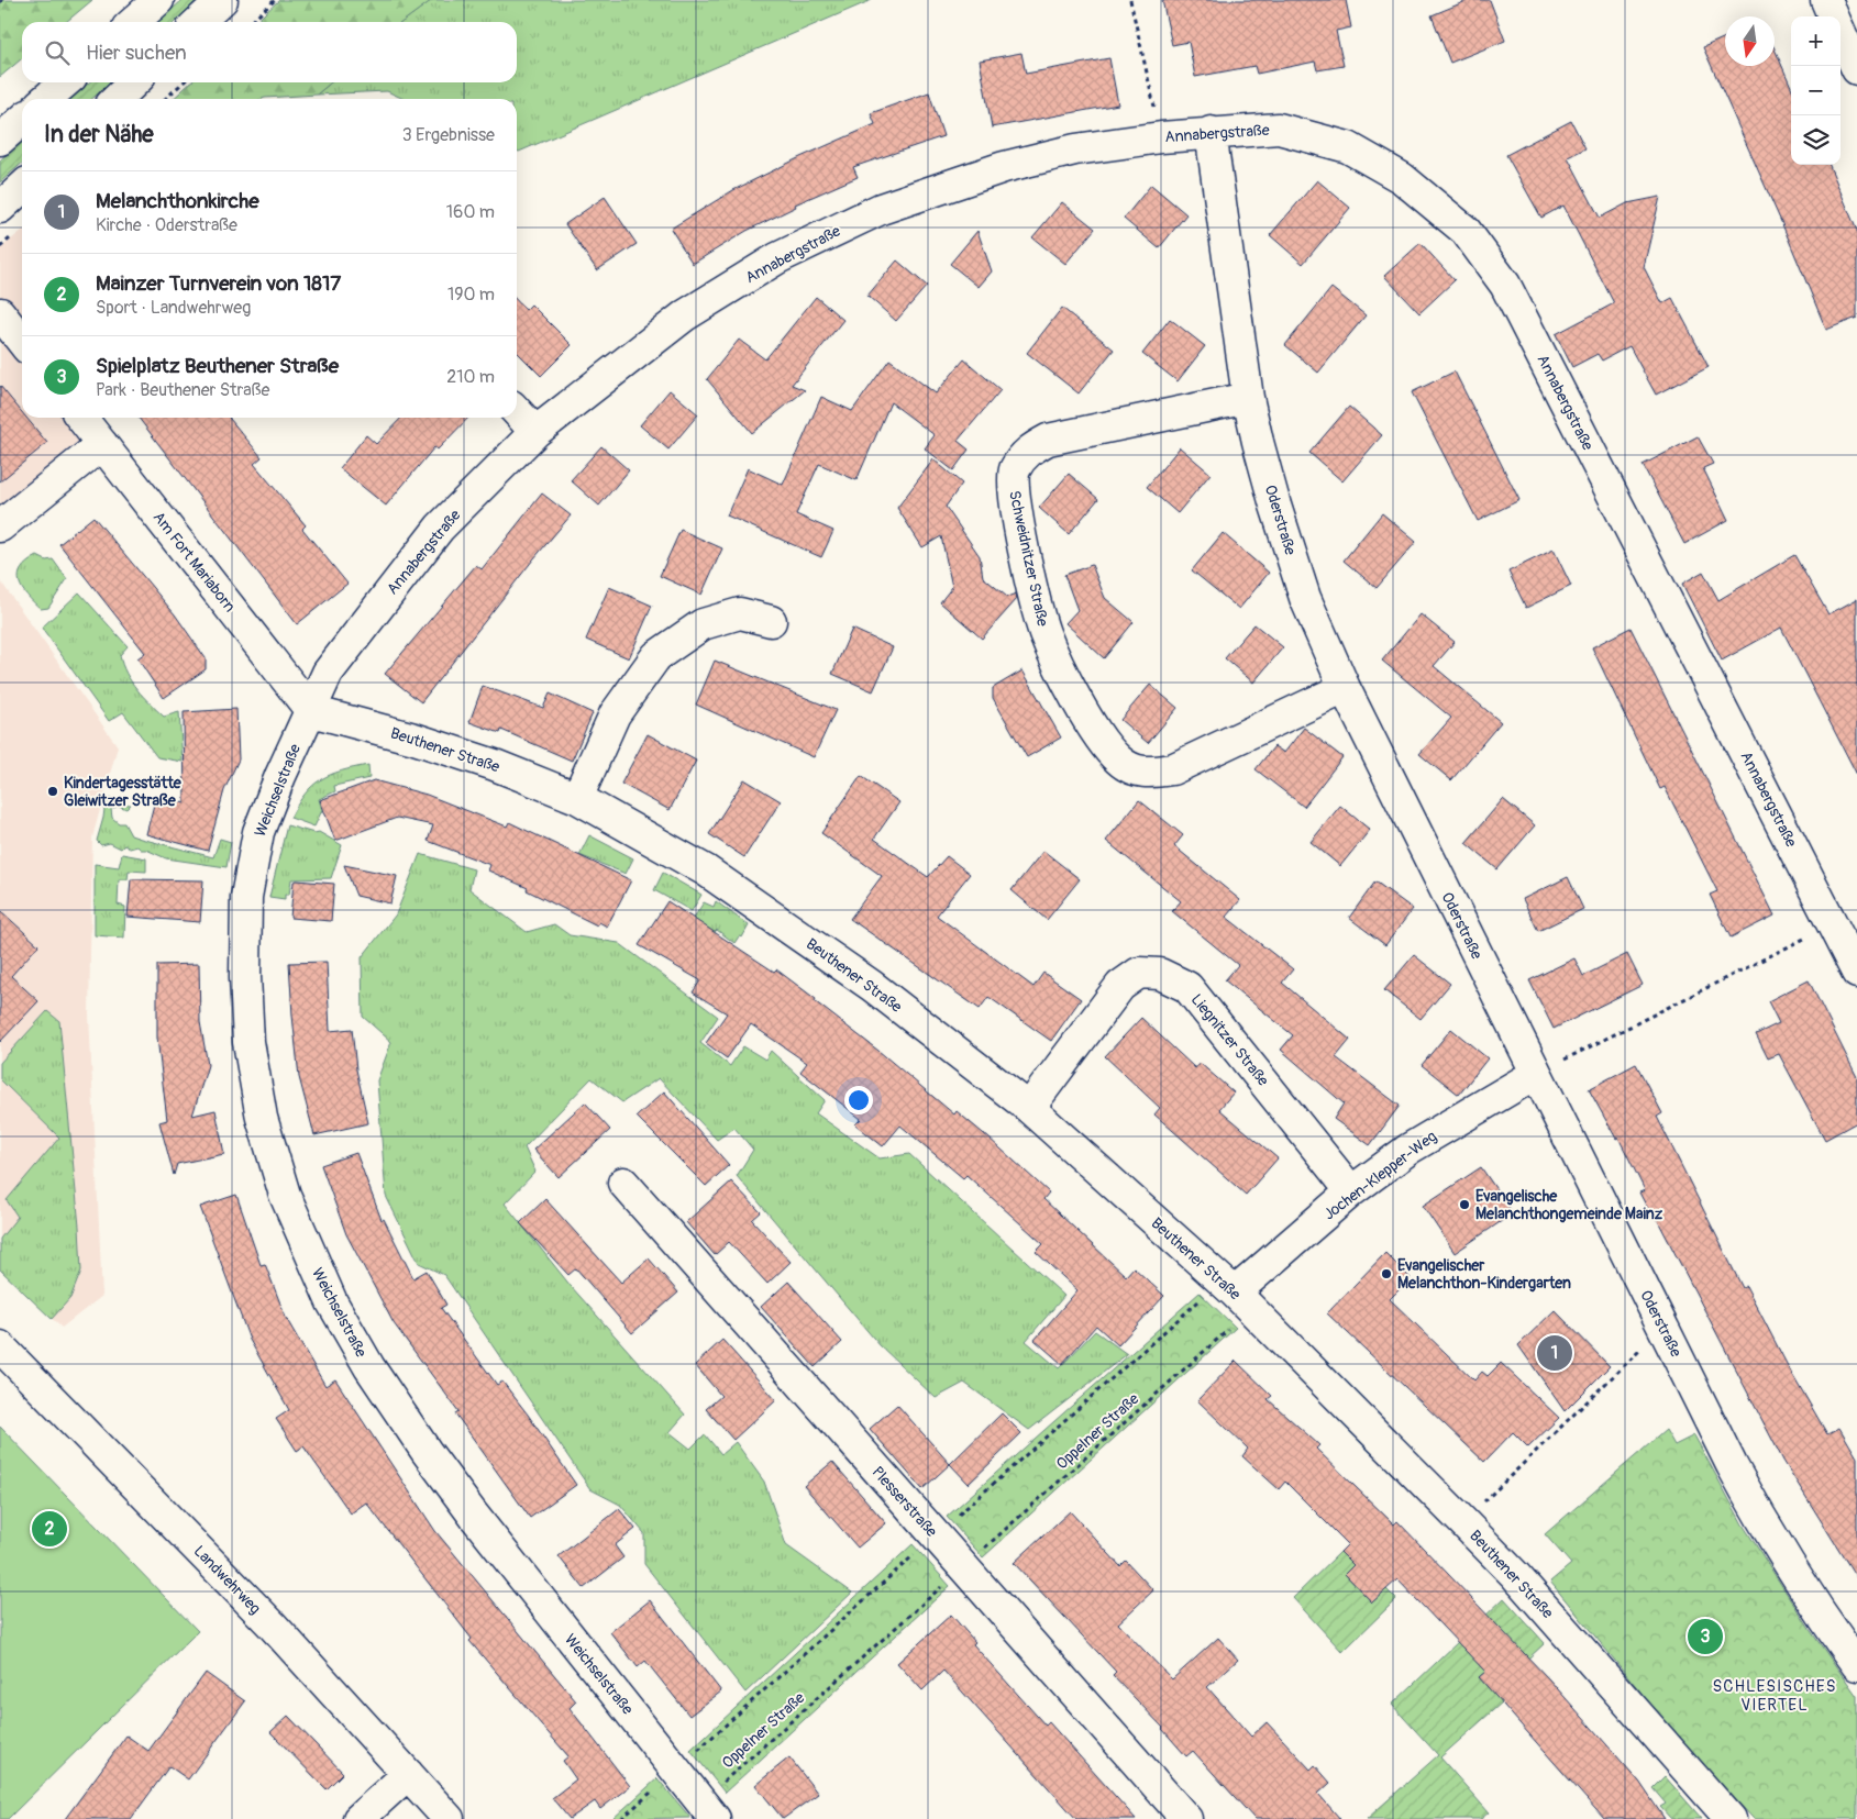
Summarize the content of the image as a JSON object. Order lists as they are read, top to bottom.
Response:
{
  "streets": {
    "main road": [
      "Annabergstraße",
      "Oderstraße",
      "Schweidnitzer Straße",
      "Am Fort Mariaborn",
      "Beuthener Straße",
      "Weichselstraße",
      "Liegnitzer Straße",
      "Jochen-Klepper-Weg",
      "Plesserstraße",
      "Landwehrweg"
    ],
    "path": ["Oppelner Straße"]
  },
  "crossings": [
    ["Annabergstraße", "Oderstraße"],
    ["Annabergstraße", "Am Fort Mariaborn"],
    ["Annabergstraße", "Beuthener Straße"],
    ["Annabergstraße", "Weichselstraße"],
    ["Oderstraße", "Schweidnitzer Straße"],
    ["Oderstraße", "Jochen-Klepper-Weg"],
    ["Am Fort Mariaborn", "Beuthener Straße"],
    ["Am Fort Mariaborn", "Weichselstraße"],
    ["Beuthener Straße", "Weichselstraße"],
    ["Beuthener Straße", "Liegnitzer Straße"],
    ["Beuthener Straße", "Jochen-Klepper-Weg"],
    ["Liegnitzer Straße", "Jochen-Klepper-Weg"]
  ],
  "districts": ["SCHLESISCHES VIERTEL"],
  "places": ["Kindertagesstätte Gleiwitzer Straße", "Evangelische Melanchthongemeinde Mainz", "Evangelischer Melanchthon-Kindergarten"],
  "north": "bottom",
  "page": {
    "map_buttons": ["+", "−"],
    "search": "Hier suchen",
    "heading": ["In der Nähe", "3 Ergebnisse"],
    "list": [
      {
        "mark": "1",
        "name": "Melanchthonkirche",
        "note": "Kirche · Oderstraße",
        "value": "160 m"
      },
      {
        "mark": "2",
        "name": "Mainzer Turnverein von 1817",
        "note": "Sport · Landwehrweg",
        "value": "190 m"
      },
      {
        "mark": "3",
        "name": "Spielplatz Beuthener Straße",
        "note": "Park · Beuthener Straße",
        "value": "210 m"
      }
    ],
    "pins": ["1", "2", "3"]
  }
}
